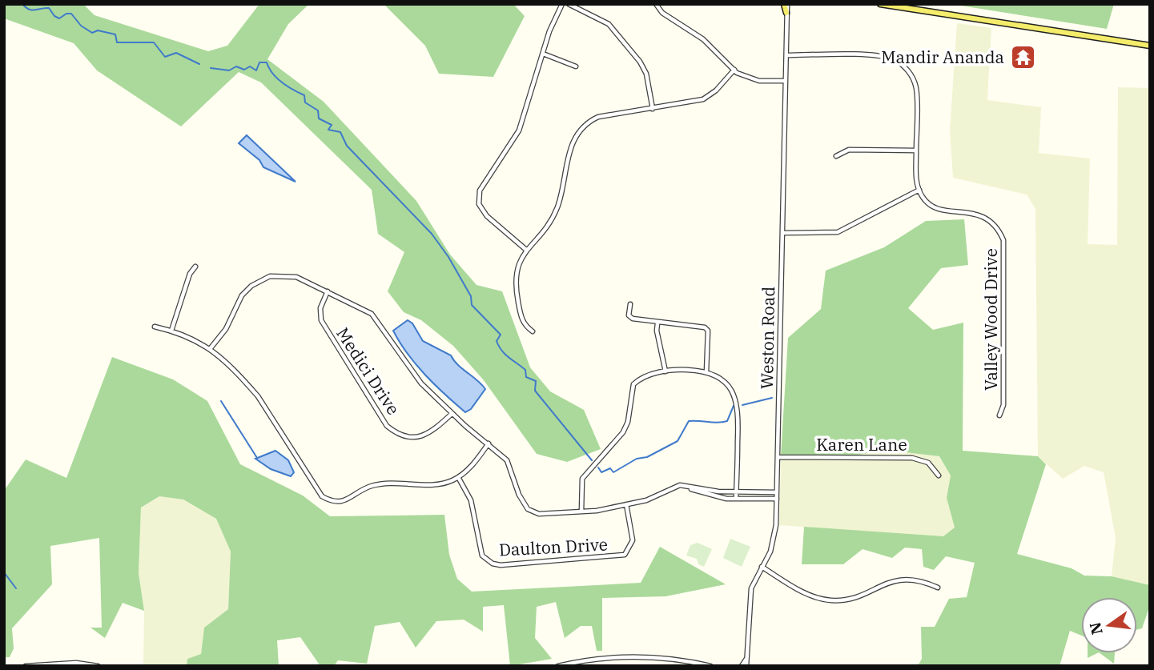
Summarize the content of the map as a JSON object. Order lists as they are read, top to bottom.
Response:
{
  "streets": {
    "street": [
      "Valley Wood Drive",
      "Weston Road",
      "Medici Drive",
      "Karen Lane",
      "Daulton Drive"
    ]
  },
  "crossings": [
    ["Weston Road", "Karen Lane"]
  ],
  "places": {
    "temple": ["Mandir Ananda"]
  },
  "north": "left"
}
